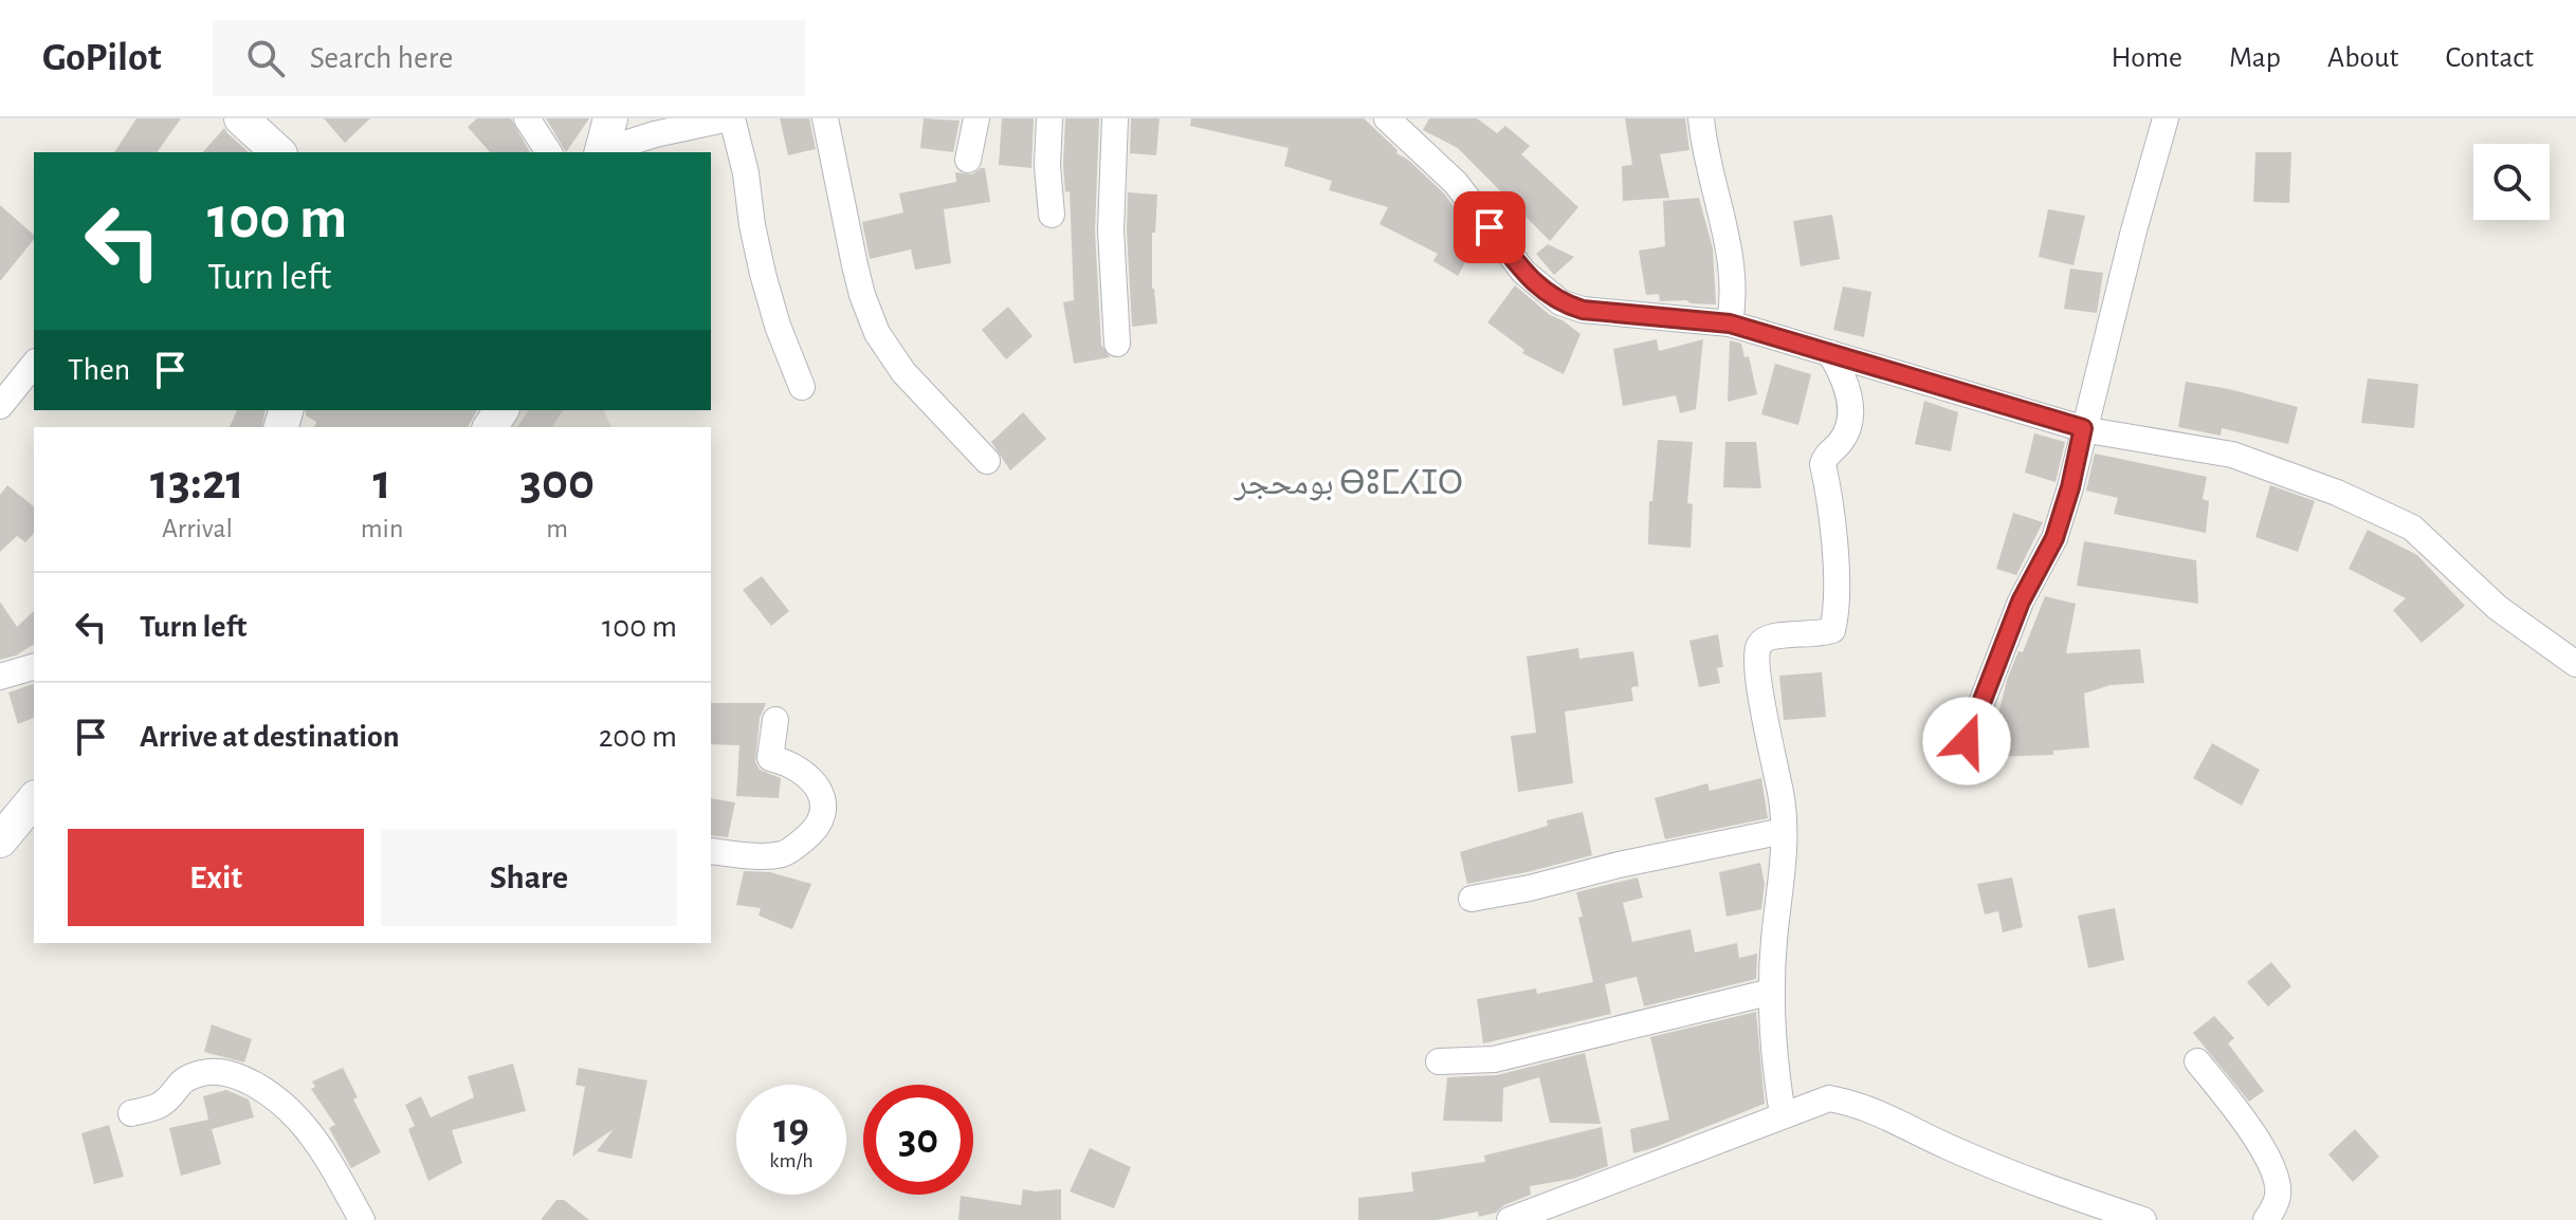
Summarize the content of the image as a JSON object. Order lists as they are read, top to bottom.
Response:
{
  "districts": ["بومحجر ⴱⵓⵎⵃⵊⵔ"],
  "page": {
    "header": "GoPilot",
    "search": "Search here",
    "nav": [
      "Home",
      "Map",
      "About",
      "Contact"
    ],
    "turn": ["100 m", "Turn left"],
    "then": "Then",
    "eta": [
      "13:21",
      "Arrival",
      "1",
      "min",
      "300",
      "m"
    ],
    "list": [
      {
        "name": "Turn left",
        "value": "100 m"
      },
      {
        "name": "Arrive at destination",
        "value": "200 m"
      }
    ],
    "buttons": ["Exit", "Share"],
    "speed": "19 km/h",
    "limit": "30"
  }
}
